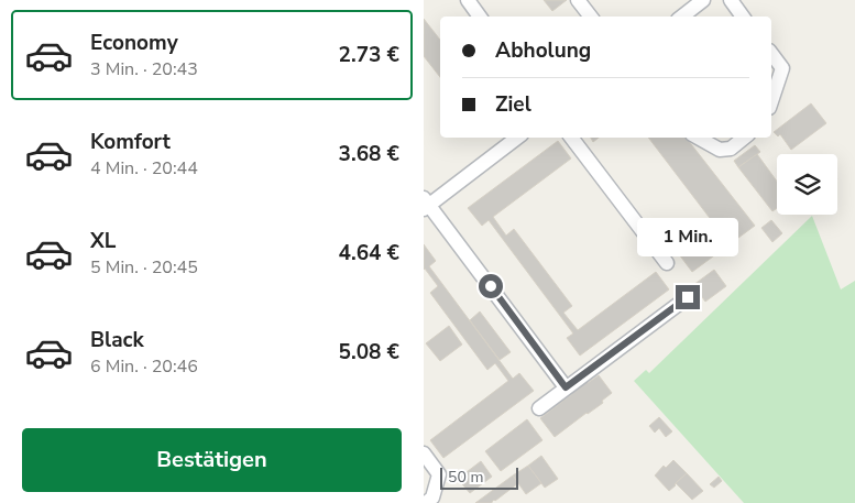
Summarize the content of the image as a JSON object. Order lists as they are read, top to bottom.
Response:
{
  "scale_bar": "50 m",
  "page": {
    "list": [
      {
        "name": "Economy",
        "note": "3 Min. · 20:43",
        "value": "2.73 €"
      },
      {
        "name": "Komfort",
        "note": "4 Min. · 20:44",
        "value": "3.68 €"
      },
      {
        "name": "XL",
        "note": "5 Min. · 20:45",
        "value": "4.64 €"
      },
      {
        "name": "Black",
        "note": "6 Min. · 20:46",
        "value": "5.08 €"
      }
    ],
    "banner": ["Abholung", "Ziel"],
    "bubble": "1 Min.",
    "buttons": "Bestätigen",
    "scale": "50 m"
  }
}
